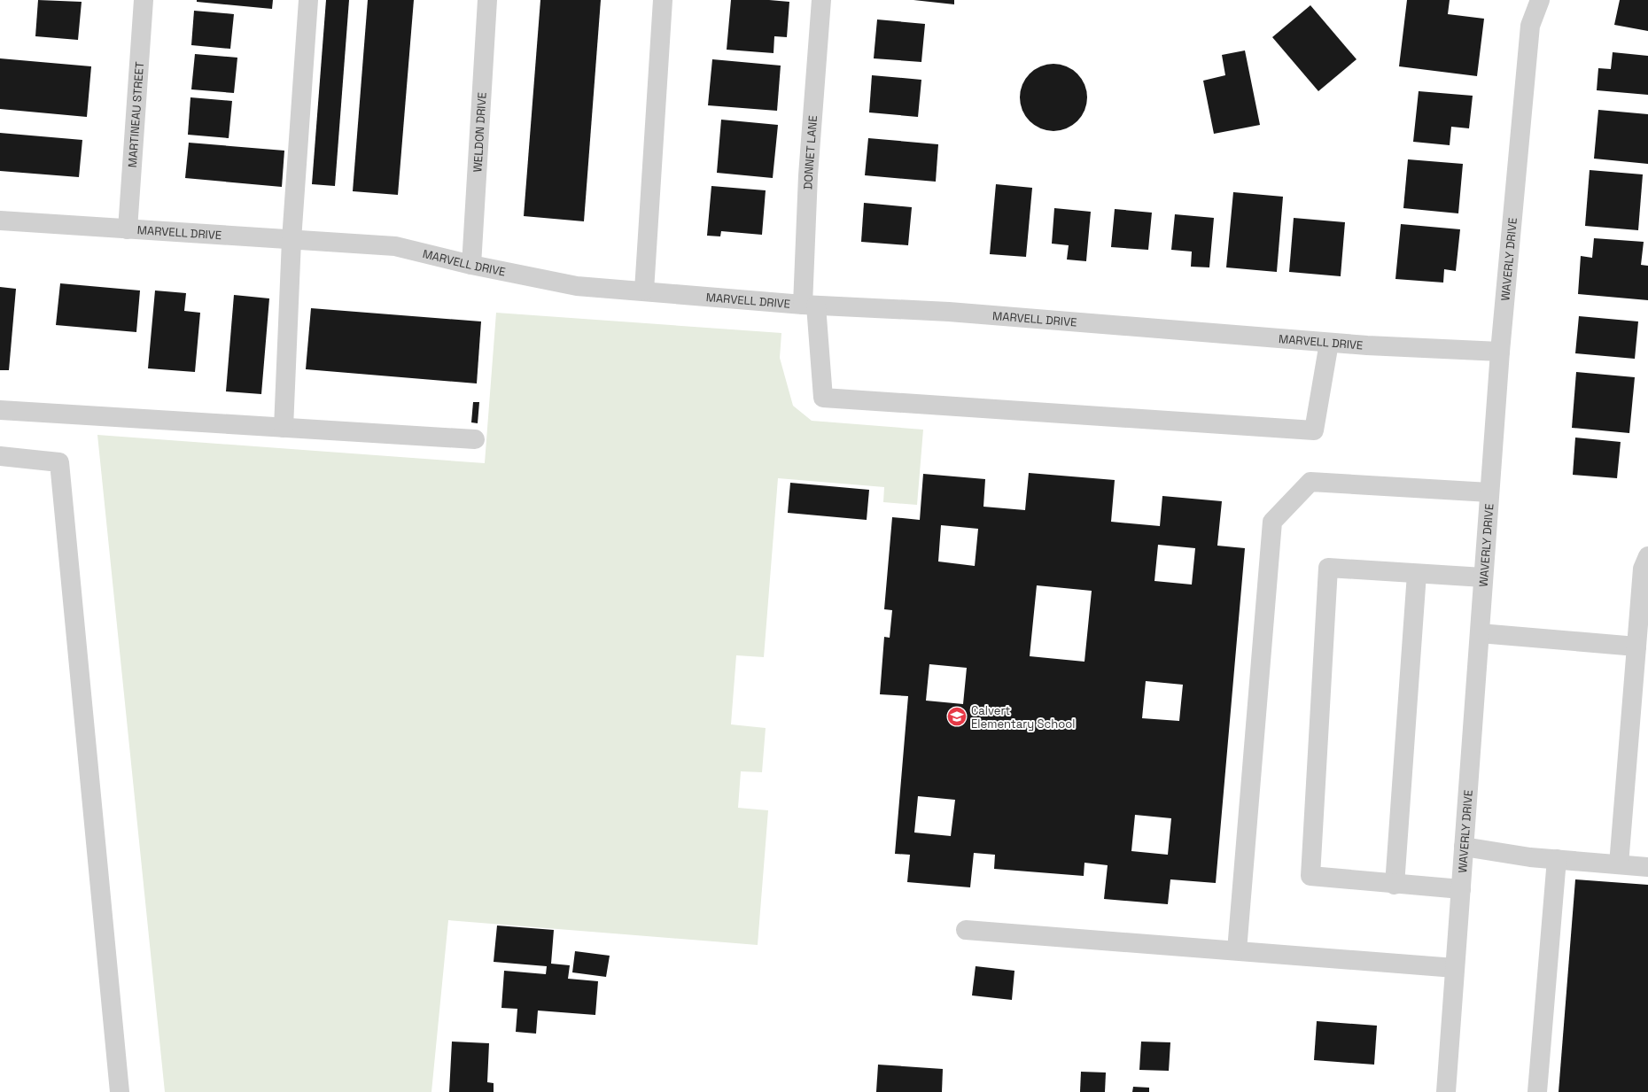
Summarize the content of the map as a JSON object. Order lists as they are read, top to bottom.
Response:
{
  "streets": {
    "street": [
      "MARTINEAU STREET",
      "WELDON DRIVE",
      "DONNET LANE",
      "MARVELL DRIVE",
      "WAVERLY DRIVE"
    ]
  },
  "crossings": [
    ["MARTINEAU STREET", "MARVELL DRIVE"],
    ["WELDON DRIVE", "MARVELL DRIVE"],
    ["DONNET LANE", "MARVELL DRIVE"],
    ["MARVELL DRIVE", "WAVERLY DRIVE"]
  ],
  "places": {
    "school or university": ["Calvert Elementary School"]
  }
}
